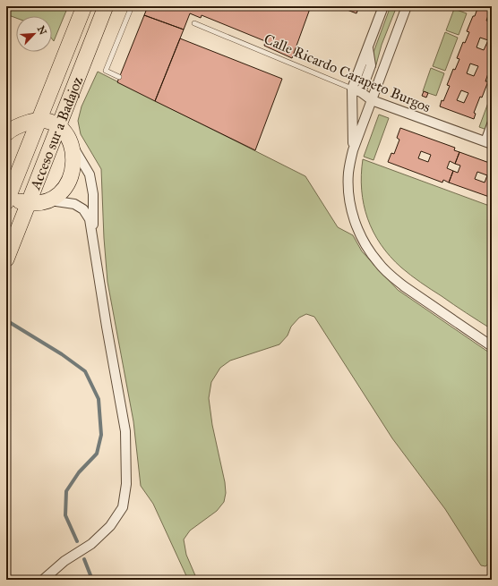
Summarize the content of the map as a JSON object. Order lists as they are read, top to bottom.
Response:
{
  "streets": {
    "highway": ["Acceso sur a Badajoz"],
    "street": ["Calle Ricardo Carapeto Burgos"]
  },
  "north": "top right"
}
